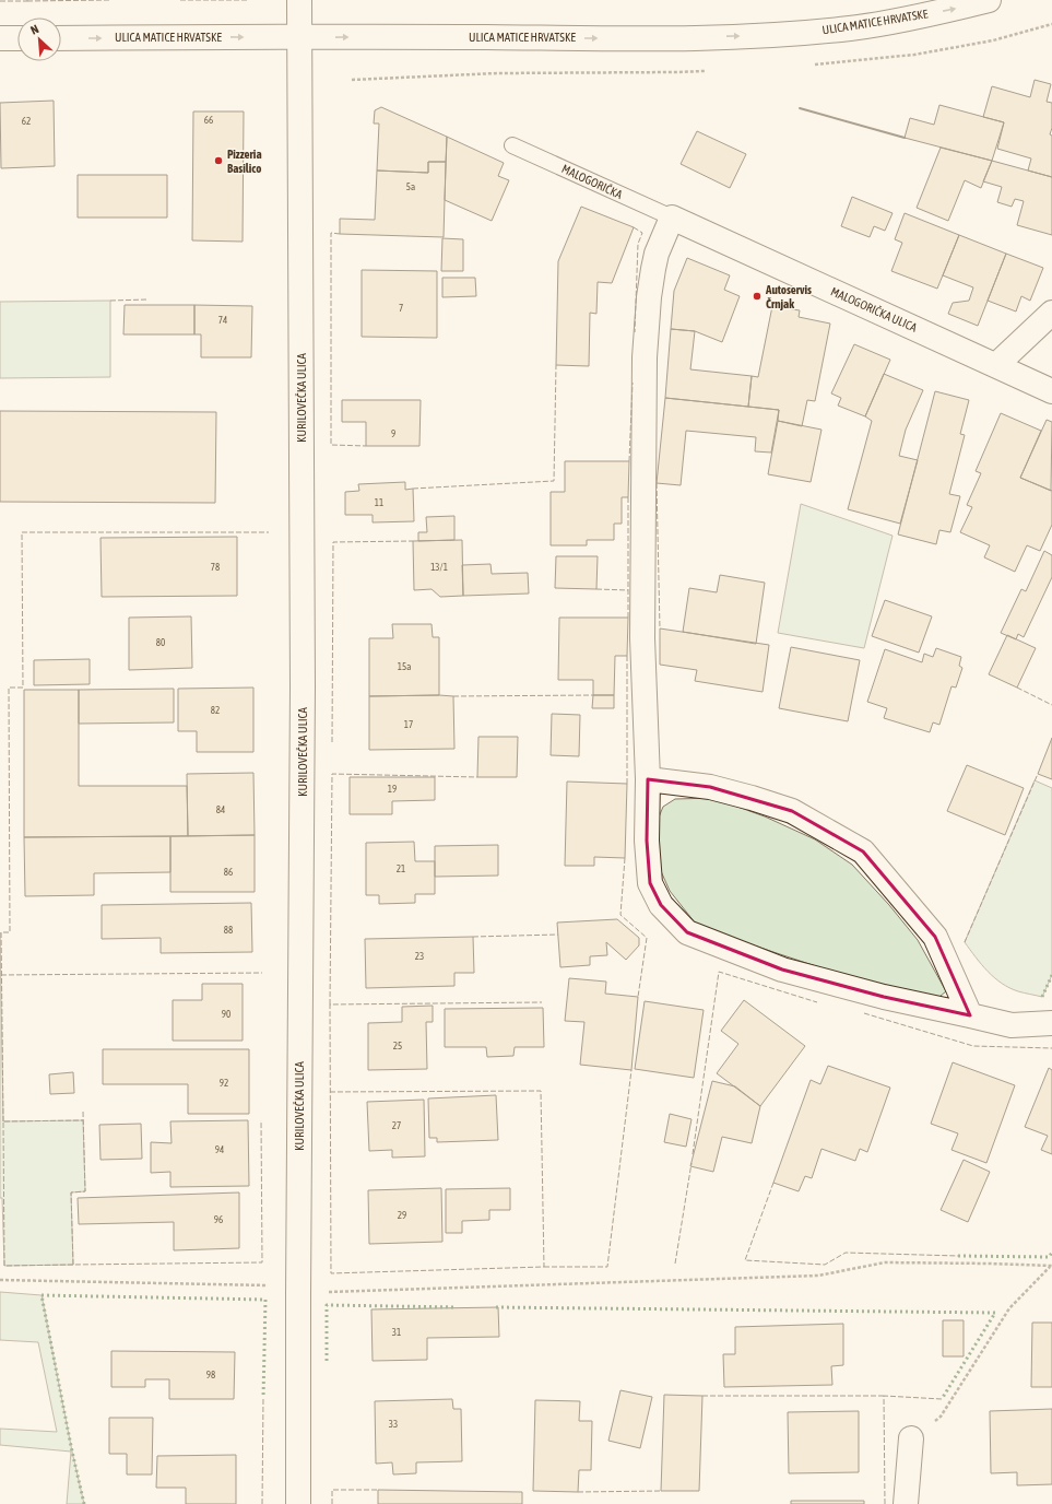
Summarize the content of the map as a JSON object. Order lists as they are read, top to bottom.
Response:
{
  "streets": {
    "street": ["ULICA MATICE HRVATSKE", "MALOGORIČKA ULICA", "KURILOVEČKA ULICA"],
    "lane": ["MALOGORIČKA"]
  },
  "crossings": [
    ["ULICA MATICE HRVATSKE", "KURILOVEČKA ULICA"],
    ["MALOGORIČKA", "MALOGORIČKA ULICA"]
  ],
  "one_way": ["ULICA MATICE HRVATSKE"],
  "places": ["Pizzeria Basilico", "Autoservis Črnjak"],
  "house_numbers": [
    "66",
    "62",
    "5a",
    "7",
    "74",
    "9",
    "11",
    "78",
    "13/1",
    "80",
    "15a",
    "82",
    "17",
    "19",
    "84",
    "21",
    "86",
    "88",
    "23",
    "90",
    "25",
    "92",
    "27",
    "94",
    "29",
    "96",
    "31",
    "98",
    "33"
  ],
  "north": "top left"
}
